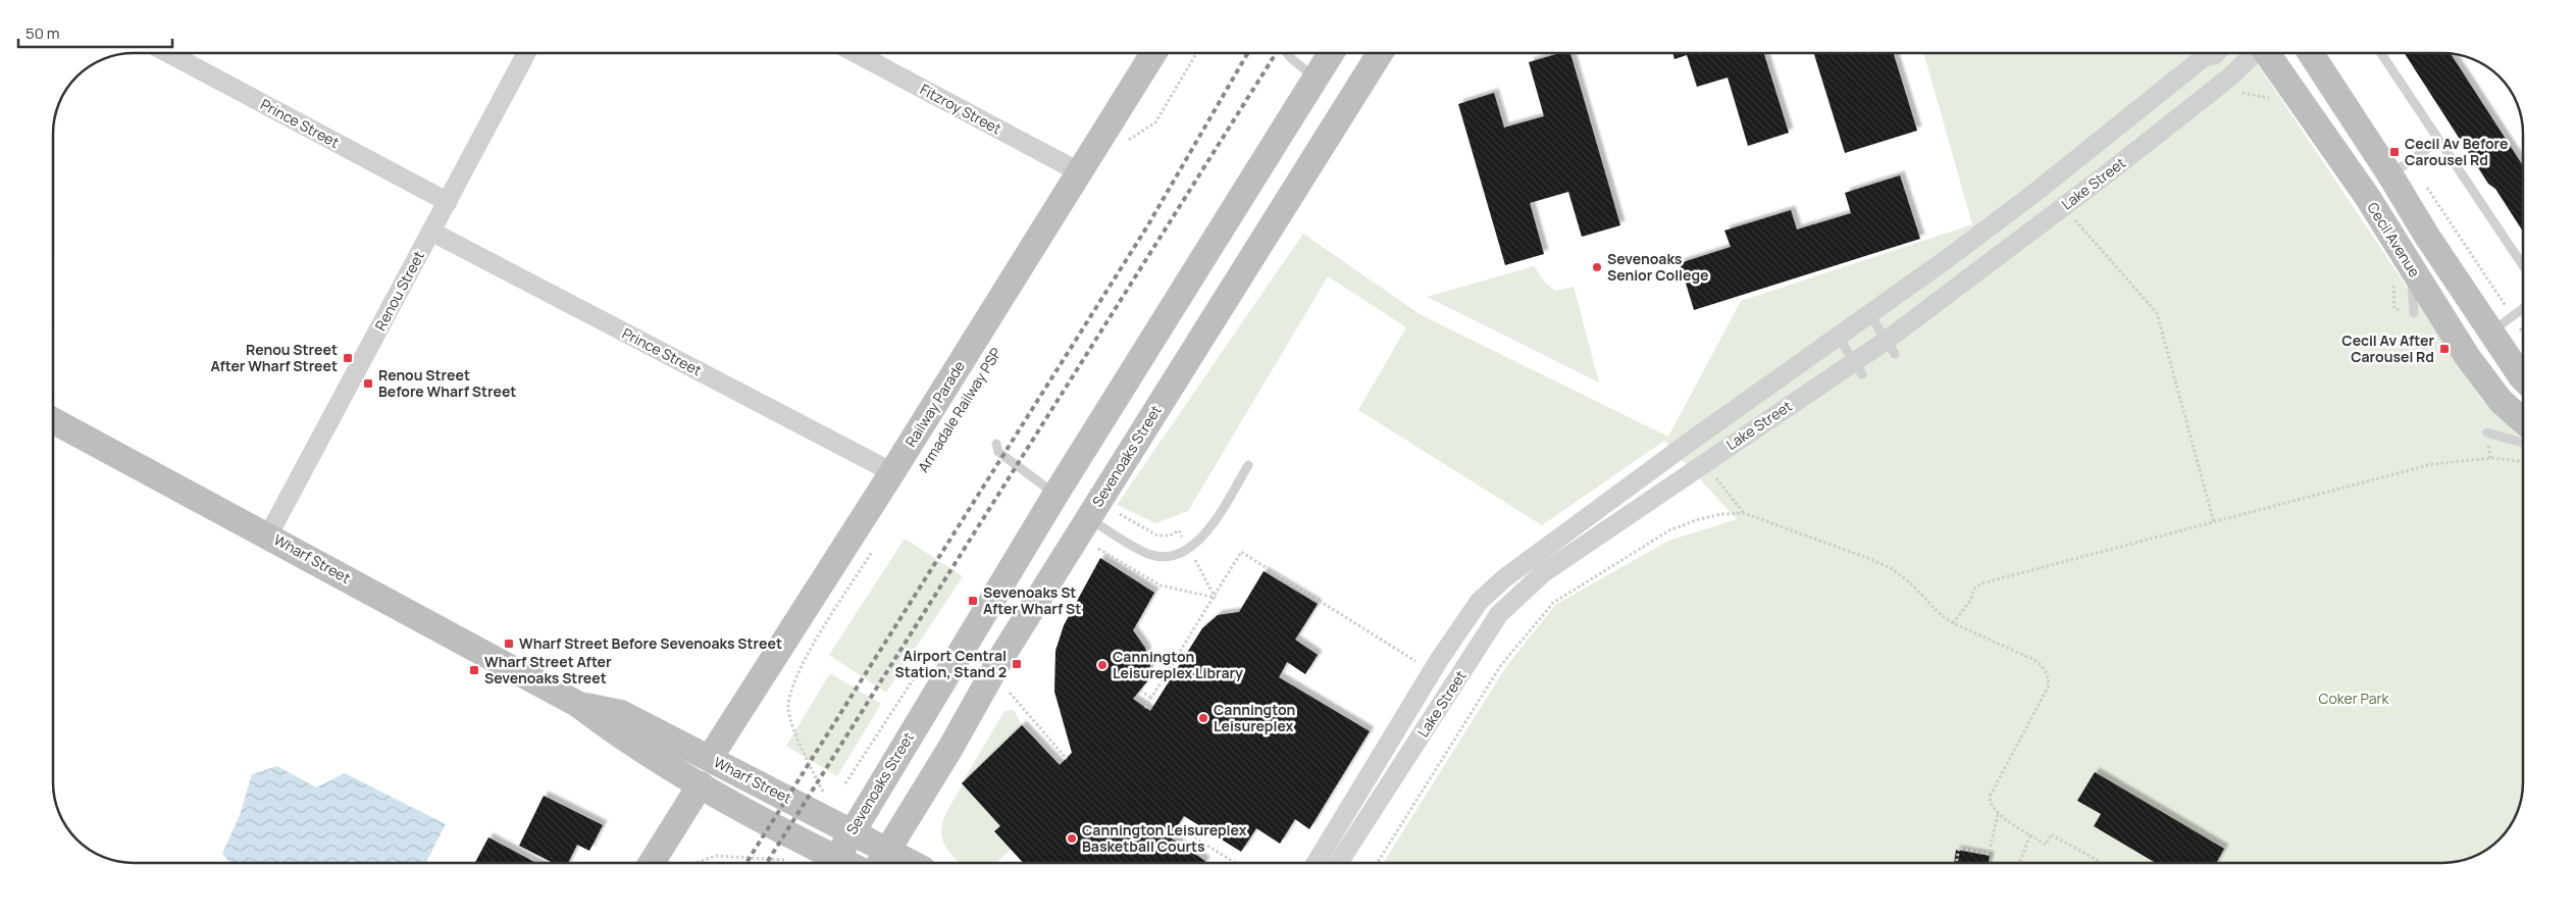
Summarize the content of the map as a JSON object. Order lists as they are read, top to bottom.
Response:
{
  "streets": {
    "main road": [
      "Cecil Avenue",
      "Railway Parade",
      "Sevenoaks Street",
      "Wharf Street"
    ],
    "street": [
      "Fitzroy Street",
      "Prince Street",
      "Lake Street",
      "Renou Street"
    ]
  },
  "crossings": [
    ["Fitzroy Street", "Railway Parade"],
    ["Prince Street", "Renou Street"],
    ["Prince Street", "Railway Parade"],
    ["Renou Street", "Wharf Street"],
    ["Railway Parade", "Wharf Street"],
    ["Sevenoaks Street", "Wharf Street"]
  ],
  "parks": ["Coker Park"],
  "places": {
    "transit": [
      "Cecil Av Before Carousel Rd",
      "Cecil Av After Carousel Rd",
      "Renou Street After Wharf Street",
      "Renou Street Before Wharf Street",
      "Sevenoaks St After Wharf St",
      "Wharf Street Before Sevenoaks Street",
      "Airport Central Station, Stand 2",
      "Wharf Street After Sevenoaks Street"
    ],
    "other": [
      "Sevenoaks Senior College",
      "Cannington Leisureplex Library",
      "Cannington Leisureplex",
      "Cannington Leisureplex Basketball Courts"
    ]
  },
  "scale_bar": "50 m"
}
